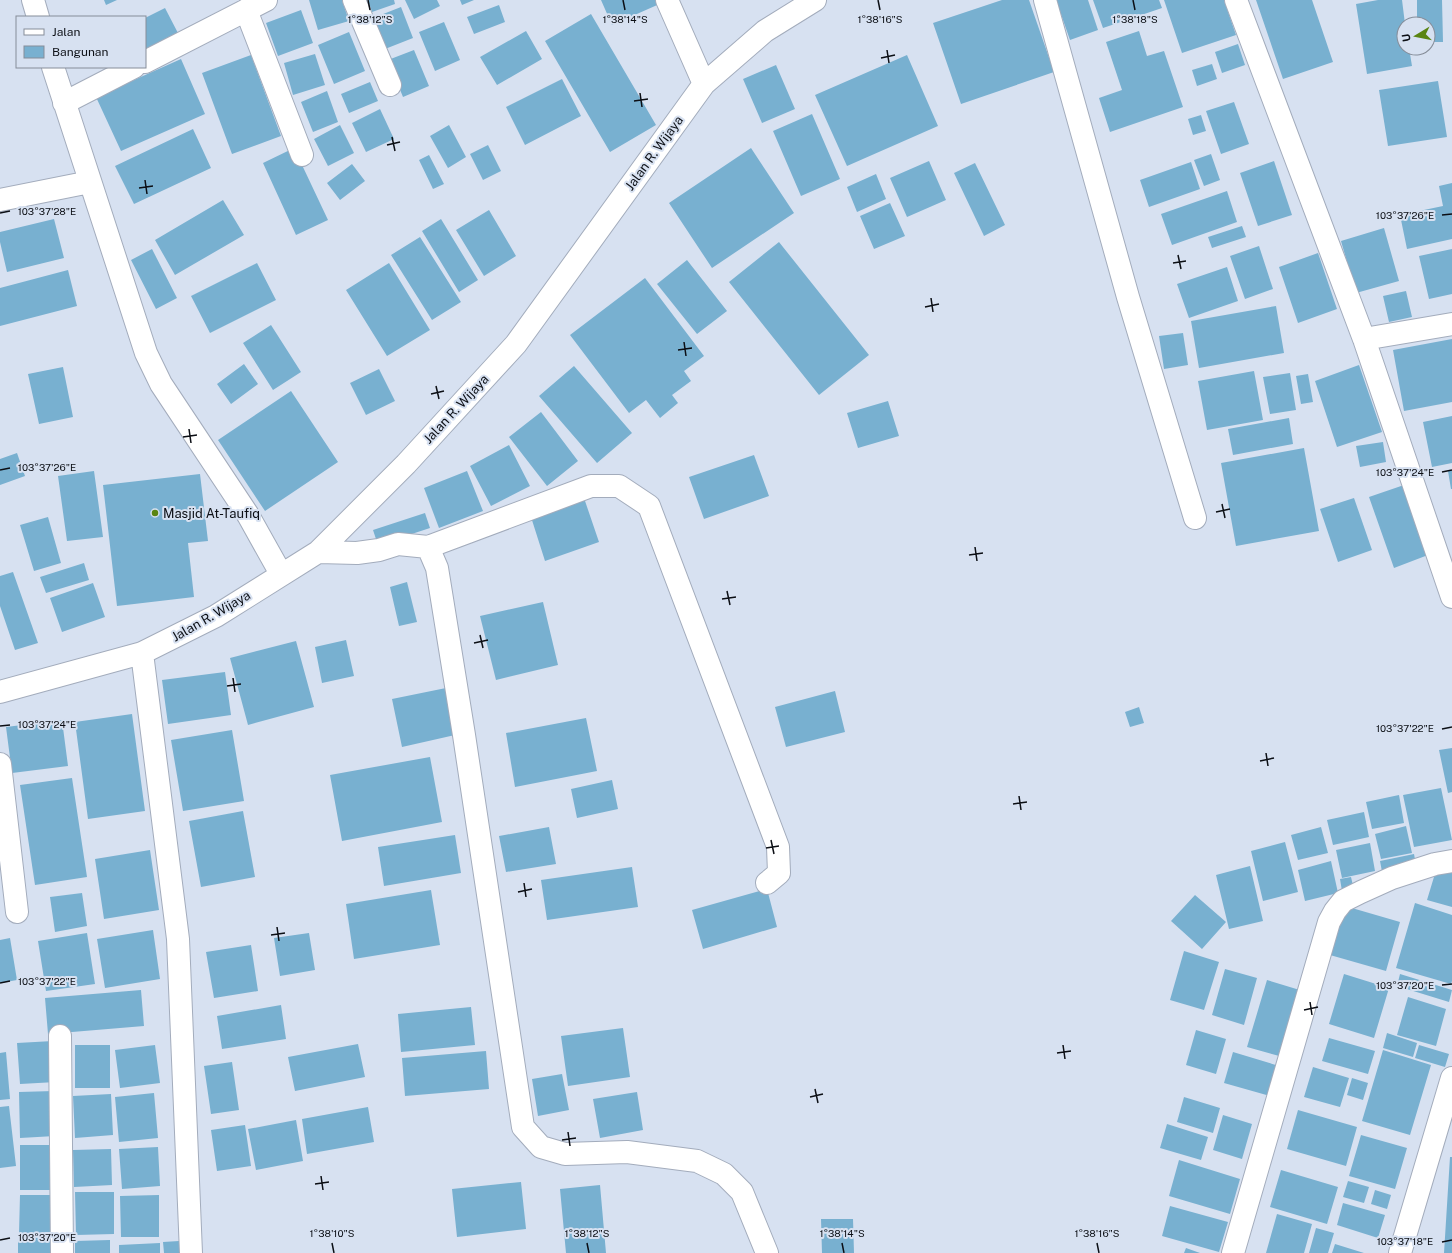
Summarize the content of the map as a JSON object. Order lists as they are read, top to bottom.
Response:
{
  "streets": {
    "street": ["Jalan R. Wijaya"]
  },
  "places": ["Masjid At-Taufiq"],
  "legend": ["Jalan", "Bangunan"],
  "north": "left",
  "coordinates": [
    "1°38'12\"S",
    "1°38'14\"S",
    "1°38'16\"S",
    "1°38'18\"S",
    "103°37'28\"E",
    "103°37'26\"E",
    "103°37'24\"E",
    "103°37'22\"E",
    "103°37'20\"E",
    "1°38'10\"S",
    "103°37'18\"E"
  ]
}
